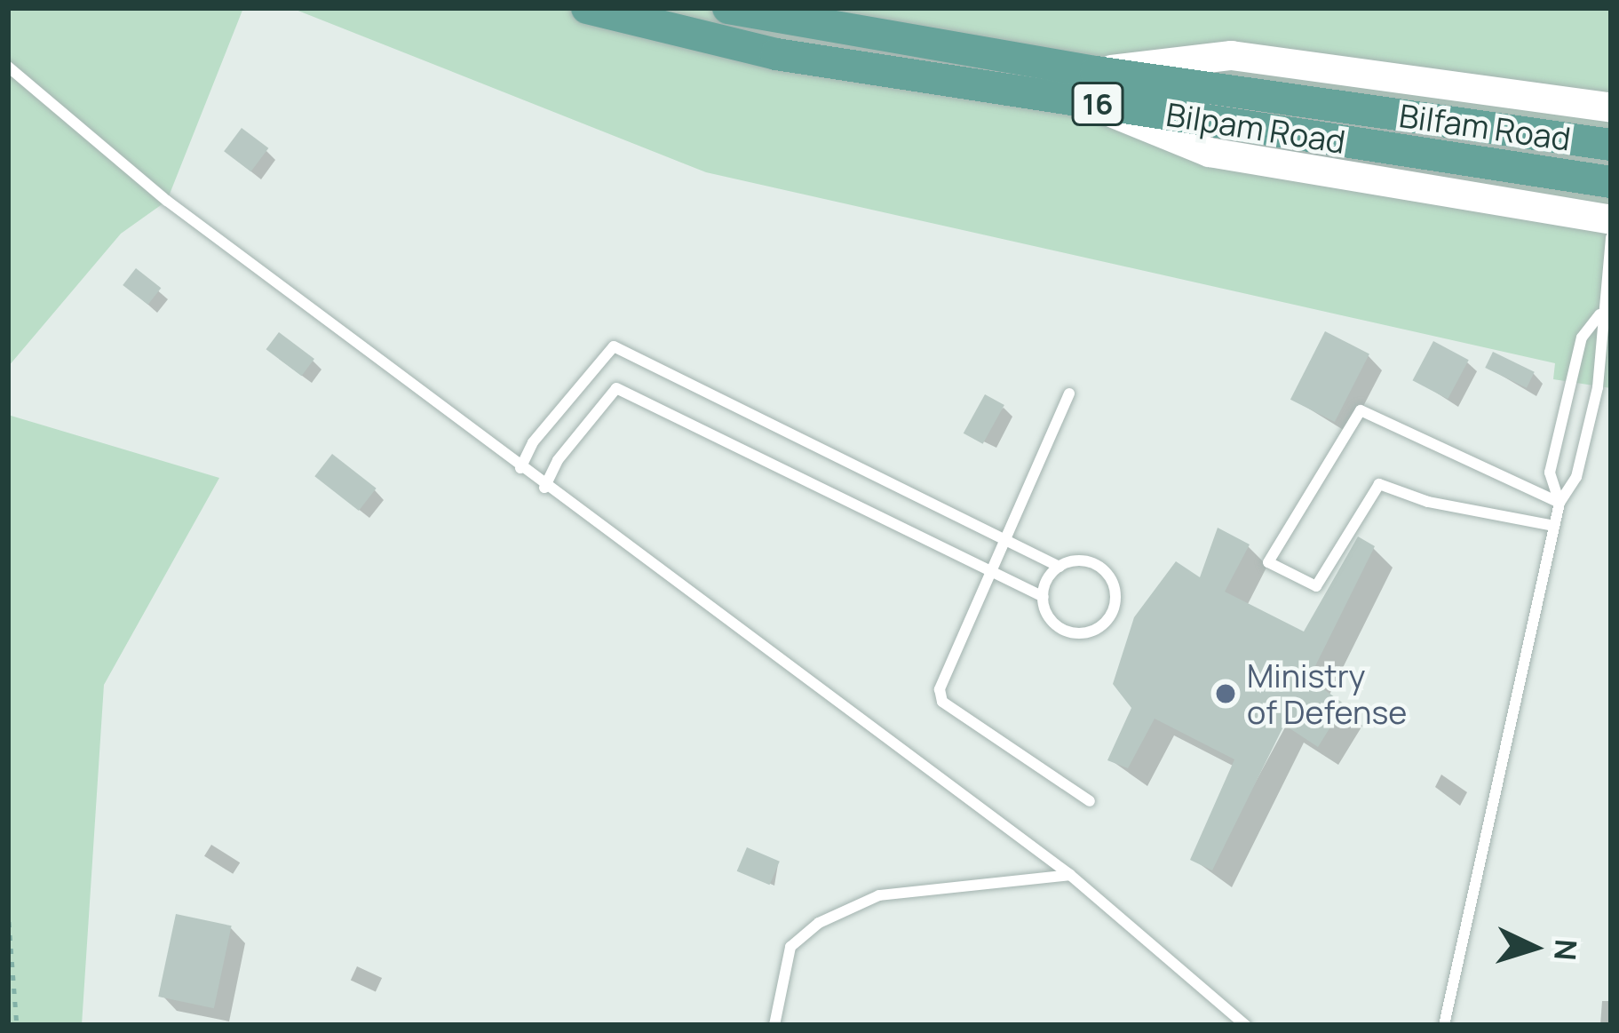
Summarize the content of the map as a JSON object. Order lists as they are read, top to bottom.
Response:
{
  "streets": {
    "main road": ["16", "Bilfam Road", "Bilpam Road"]
  },
  "crossings": [
    ["Bilfam Road", "Bilpam Road"]
  ],
  "places": ["Ministry of Defense"],
  "north": "right"
}
